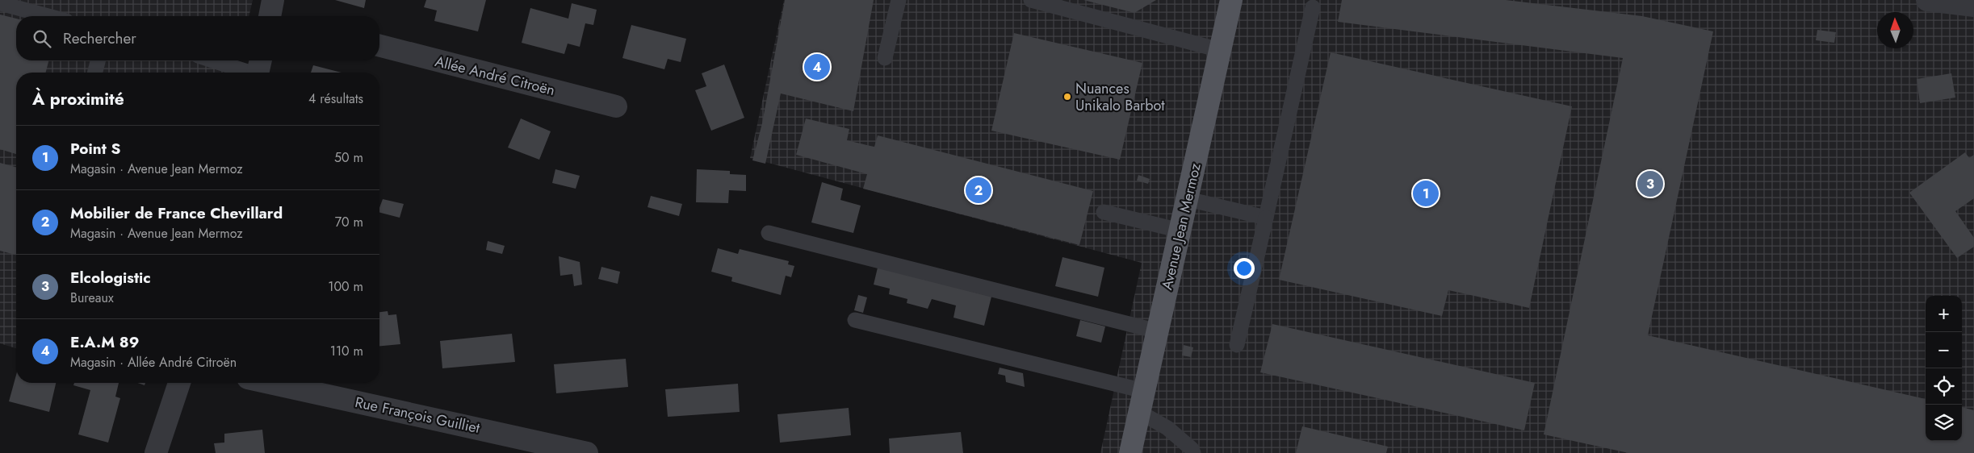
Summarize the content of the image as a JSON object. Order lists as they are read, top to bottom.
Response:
{
  "streets": {
    "main road": ["Avenue Jean Mermoz"],
    "street": ["Allée André Citroën", "Rue François Guilliet"]
  },
  "places": ["Nuances Unikalo Barbot"],
  "north": "top",
  "page": {
    "search": "Rechercher",
    "pins": [
      "4",
      "3",
      "2",
      "1"
    ],
    "heading": ["À proximité", "4 résultats"],
    "list": [
      {
        "mark": "1",
        "name": "Point S",
        "note": "Magasin · Avenue Jean Mermoz",
        "value": "50 m"
      },
      {
        "mark": "2",
        "name": "Mobilier de France Chevillard",
        "note": "Magasin · Avenue Jean Mermoz",
        "value": "70 m"
      },
      {
        "mark": "3",
        "name": "Elcologistic",
        "note": "Bureaux",
        "value": "100 m"
      },
      {
        "mark": "4",
        "name": "E.A.M 89",
        "note": "Magasin · Allée André Citroën",
        "value": "110 m"
      }
    ],
    "map_buttons": ["+", "−"]
  }
}
